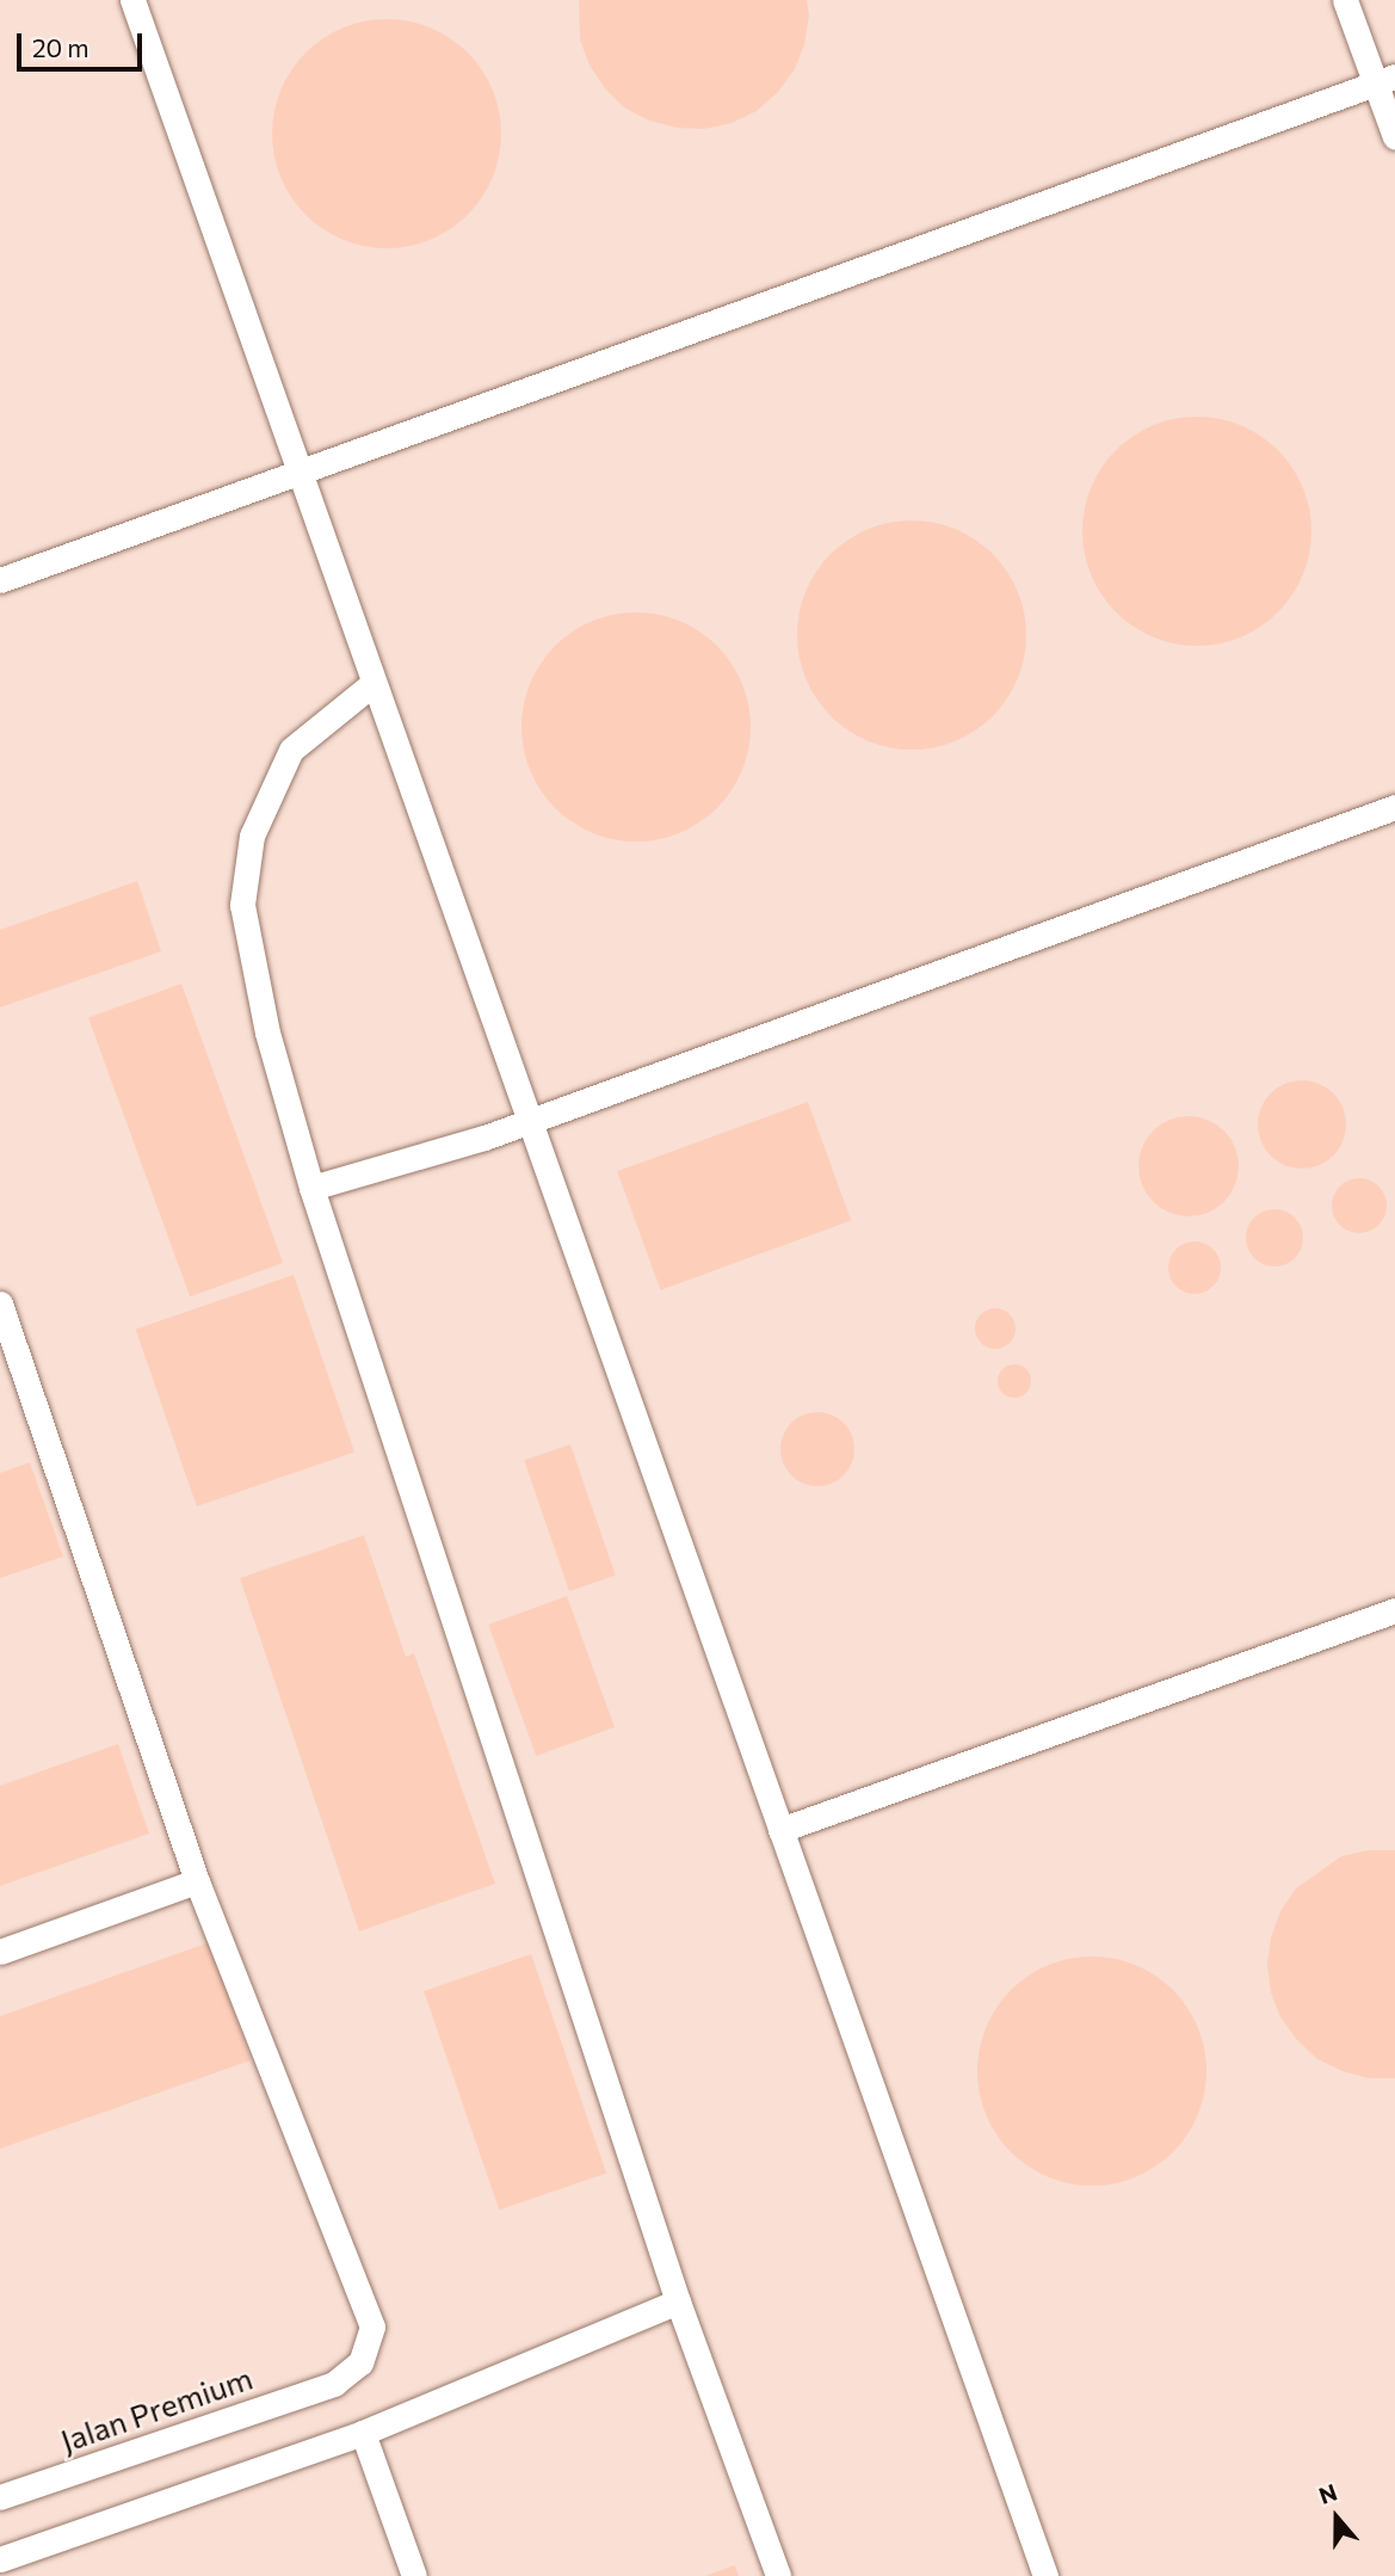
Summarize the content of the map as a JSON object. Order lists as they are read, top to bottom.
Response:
{
  "streets": {
    "lane": ["Jalan Premium"]
  },
  "scale_bar": "20 m",
  "north": "top"
}
